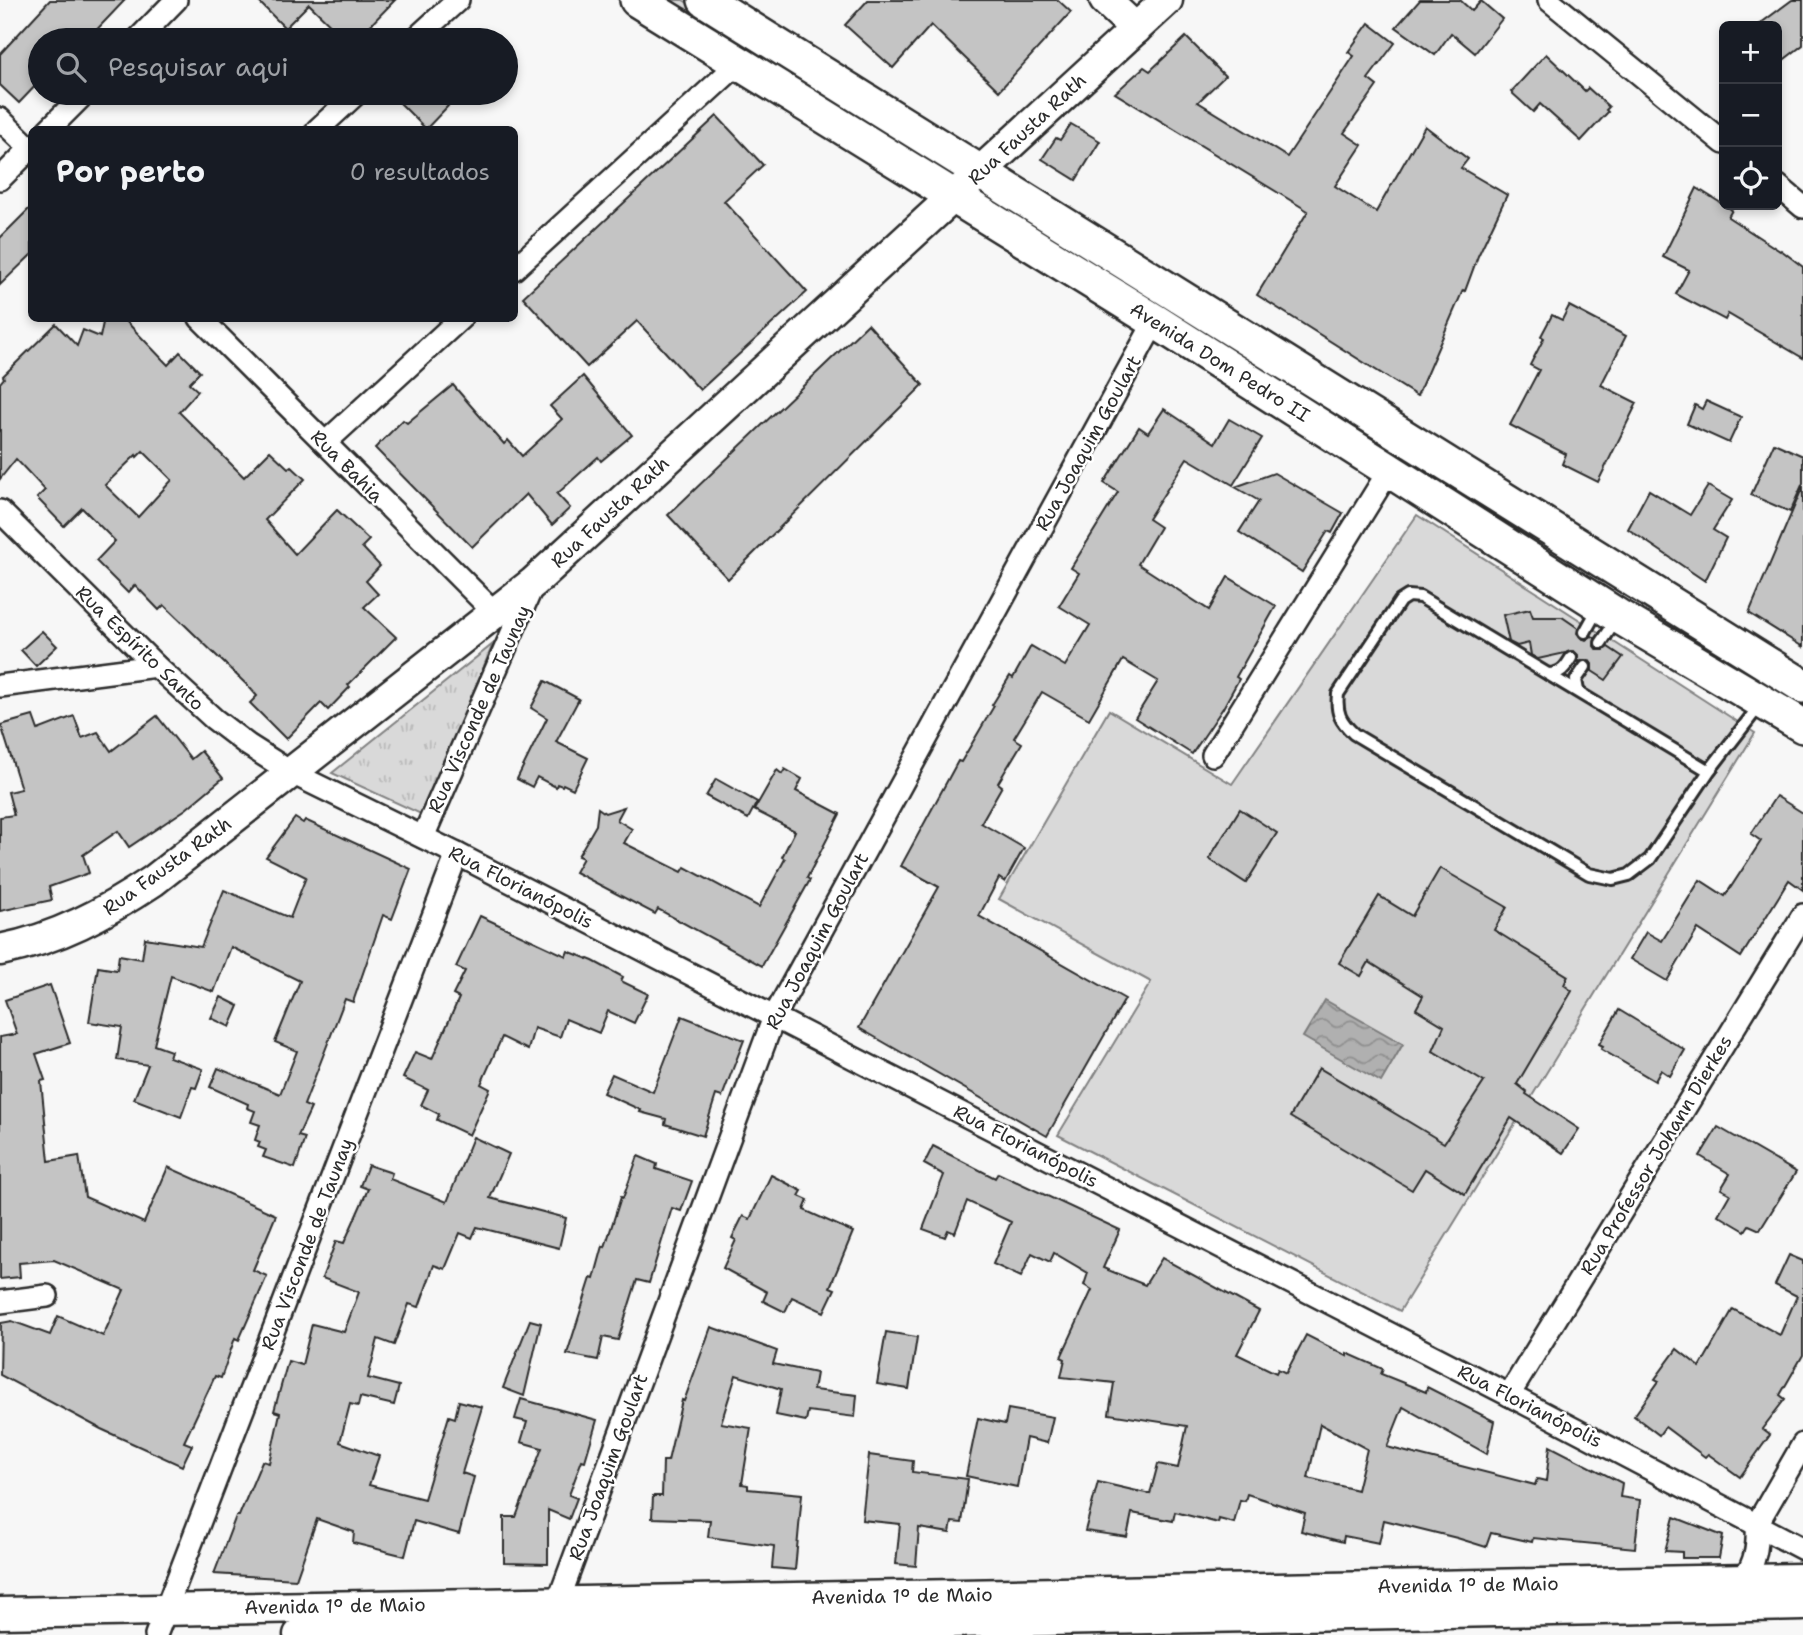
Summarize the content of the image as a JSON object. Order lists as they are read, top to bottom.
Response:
{
  "streets": {
    "main road": ["Rua Fausta Rath", "Avenida Dom Pedro II", "Avenida 1º de Maio"],
    "street": [
      "Rua Joaquim Goulart",
      "Rua Bahia",
      "Rua Espírito Santo",
      "Rua Visconde de Taunay",
      "Rua Florianópolis",
      "Rua Professor Johann Dierkes"
    ]
  },
  "crossings": [
    ["Rua Fausta Rath", "Avenida Dom Pedro II"],
    ["Rua Fausta Rath", "Rua Bahia"],
    ["Rua Fausta Rath", "Rua Espírito Santo"],
    ["Rua Fausta Rath", "Rua Visconde de Taunay"],
    ["Rua Fausta Rath", "Rua Florianópolis"],
    ["Avenida Dom Pedro II", "Rua Joaquim Goulart"],
    ["Rua Joaquim Goulart", "Rua Florianópolis"],
    ["Rua Joaquim Goulart", "Avenida 1º de Maio"],
    ["Rua Espírito Santo", "Rua Florianópolis"],
    ["Rua Visconde de Taunay", "Rua Florianópolis"],
    ["Rua Visconde de Taunay", "Avenida 1º de Maio"],
    ["Rua Florianópolis", "Rua Professor Johann Dierkes"]
  ],
  "page": {
    "map_buttons": ["+", "−"],
    "search": "Pesquisar aqui",
    "heading": ["Por perto", "0 resultados"]
  }
}
